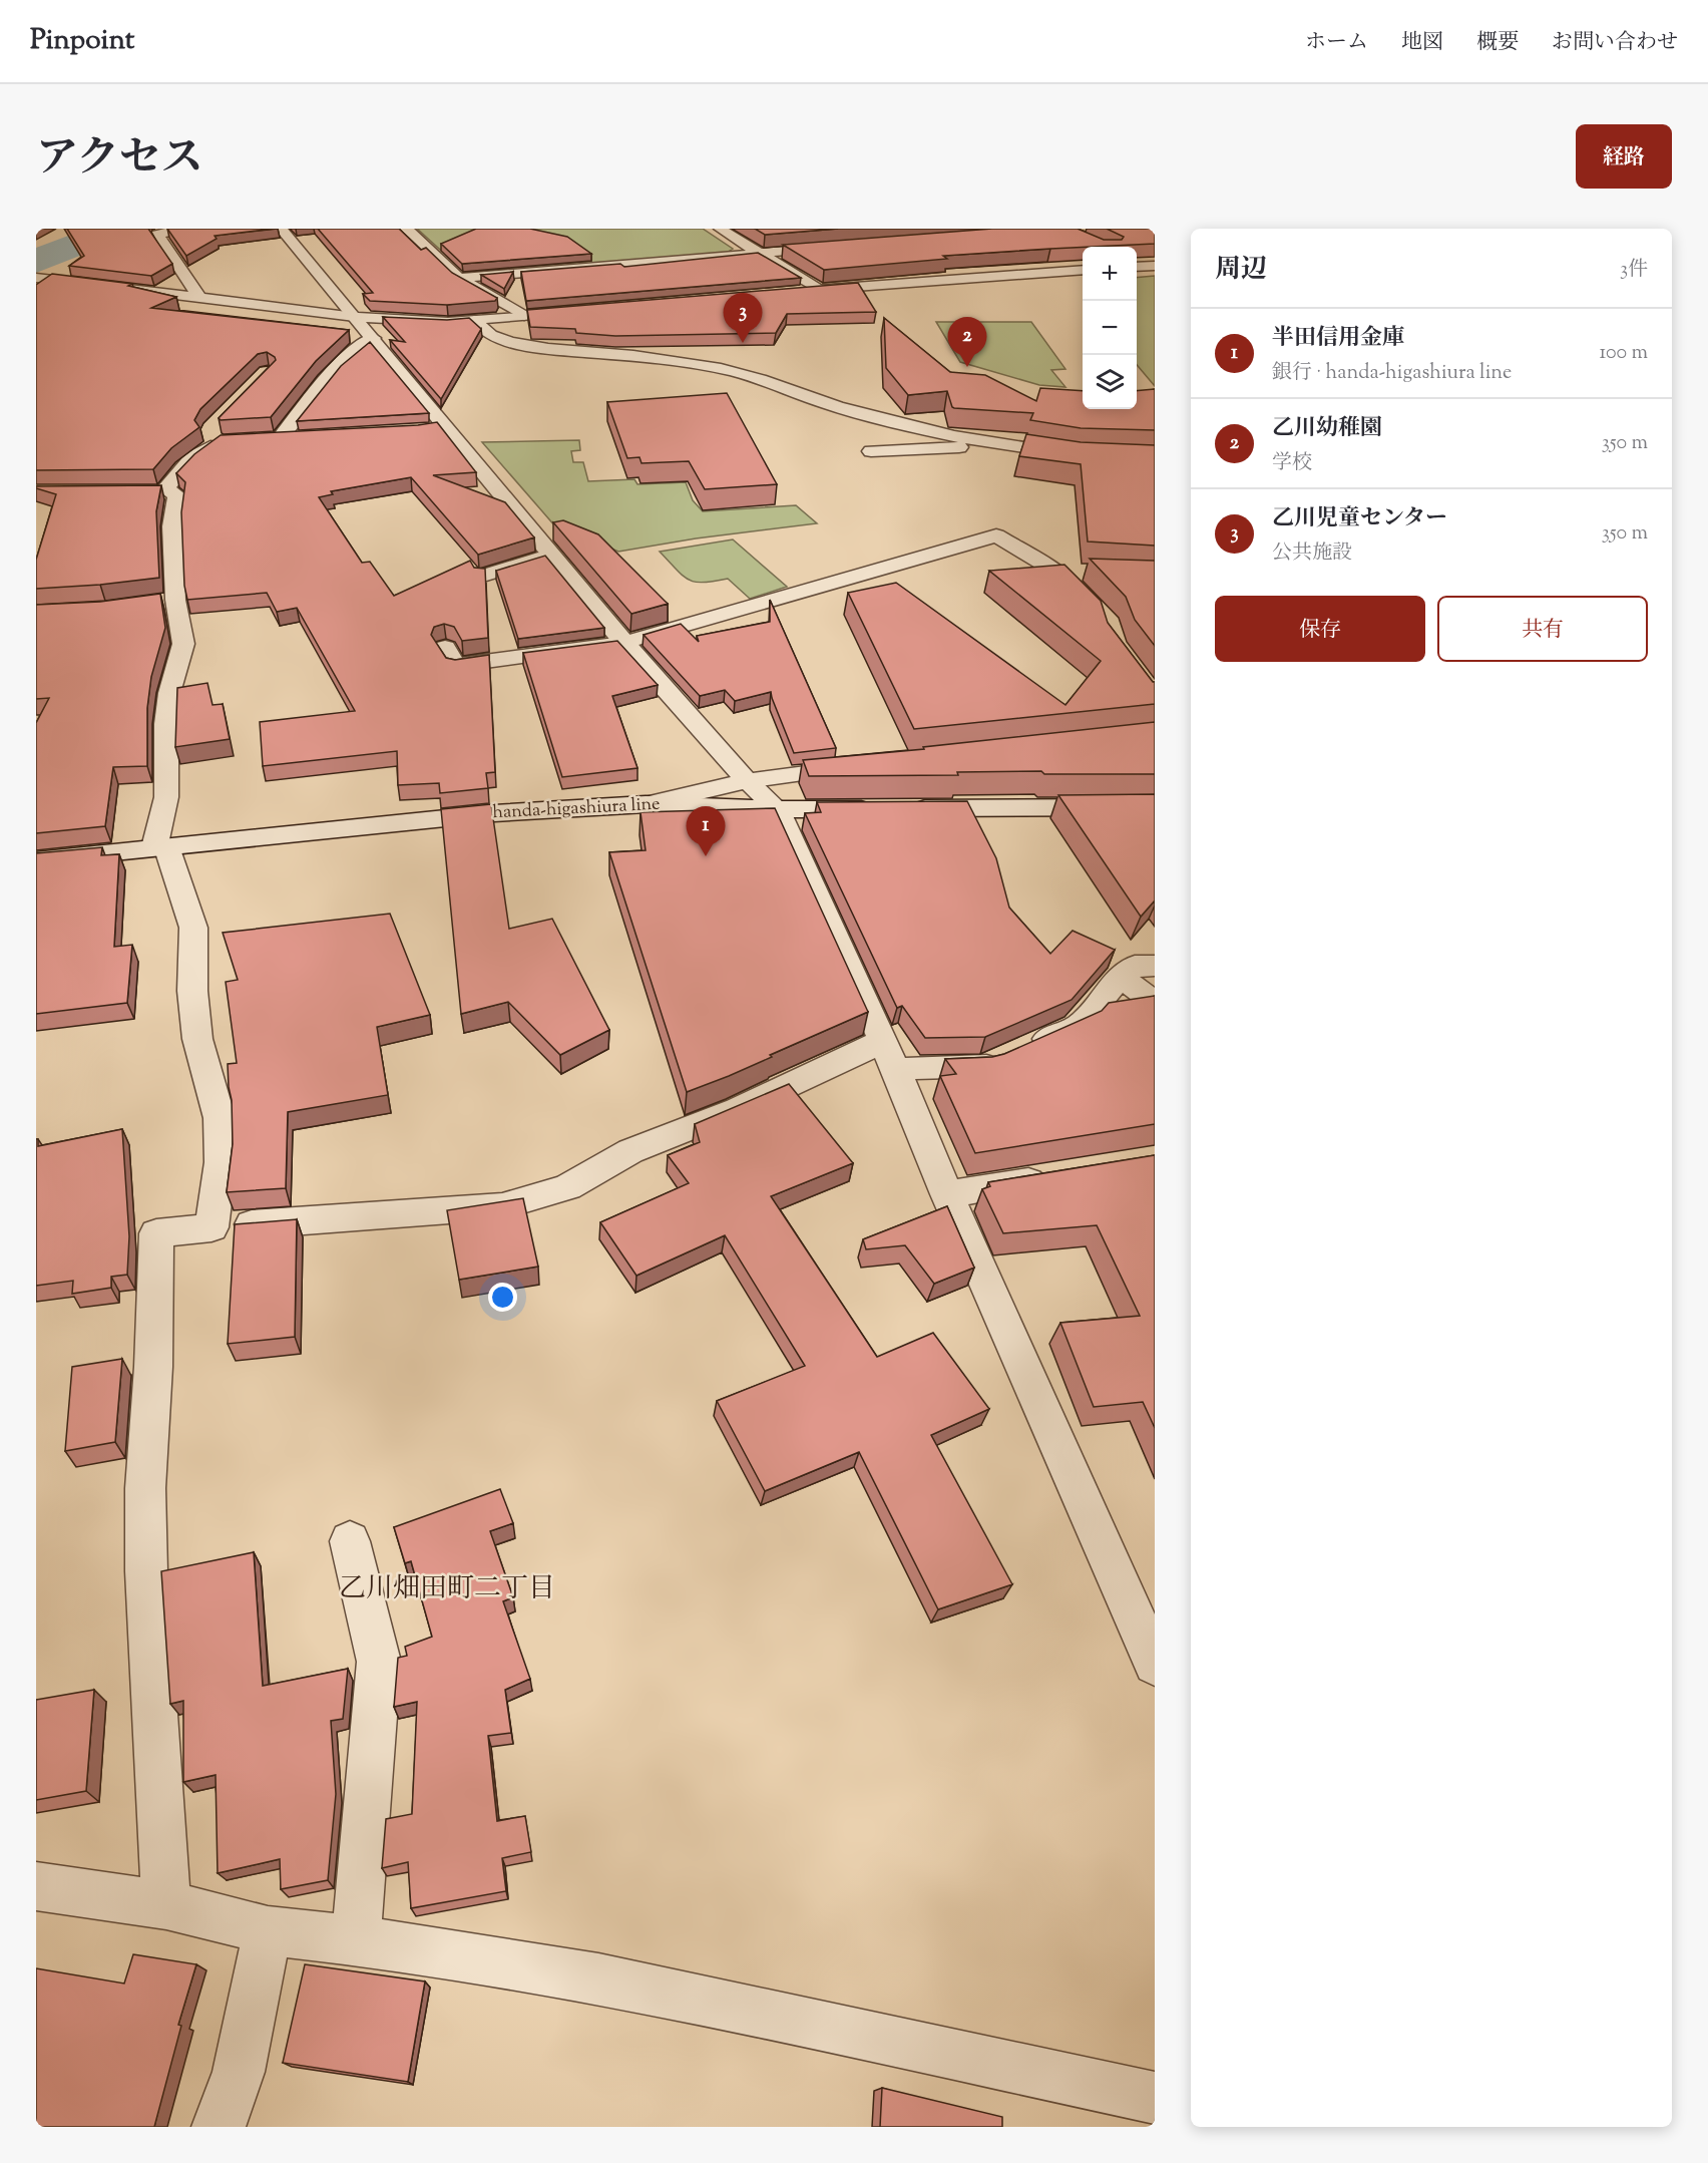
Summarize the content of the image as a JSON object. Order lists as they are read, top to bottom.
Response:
{
  "streets": {
    "street": ["handa-higashiura line"]
  },
  "districts": ["乙川畑田町二丁目"],
  "page": {
    "header": "Pinpoint",
    "nav": [
      "ホーム",
      "地図",
      "概要",
      "お問い合わせ"
    ],
    "title": "アクセス",
    "buttons": [
      "経路",
      ["保存", "共有"]
    ],
    "heading": ["周辺", "3件"],
    "map_buttons": ["+", "−"],
    "pins": ["3", "2", "1"],
    "list": [
      {
        "mark": "1",
        "name": "半田信用金庫",
        "note": "銀行 · handa-higashiura line",
        "value": "100 m"
      },
      {
        "mark": "2",
        "name": "乙川幼稚園",
        "note": "学校",
        "value": "350 m"
      },
      {
        "mark": "3",
        "name": "乙川児童センター",
        "note": "公共施設",
        "value": "350 m"
      }
    ]
  }
}
